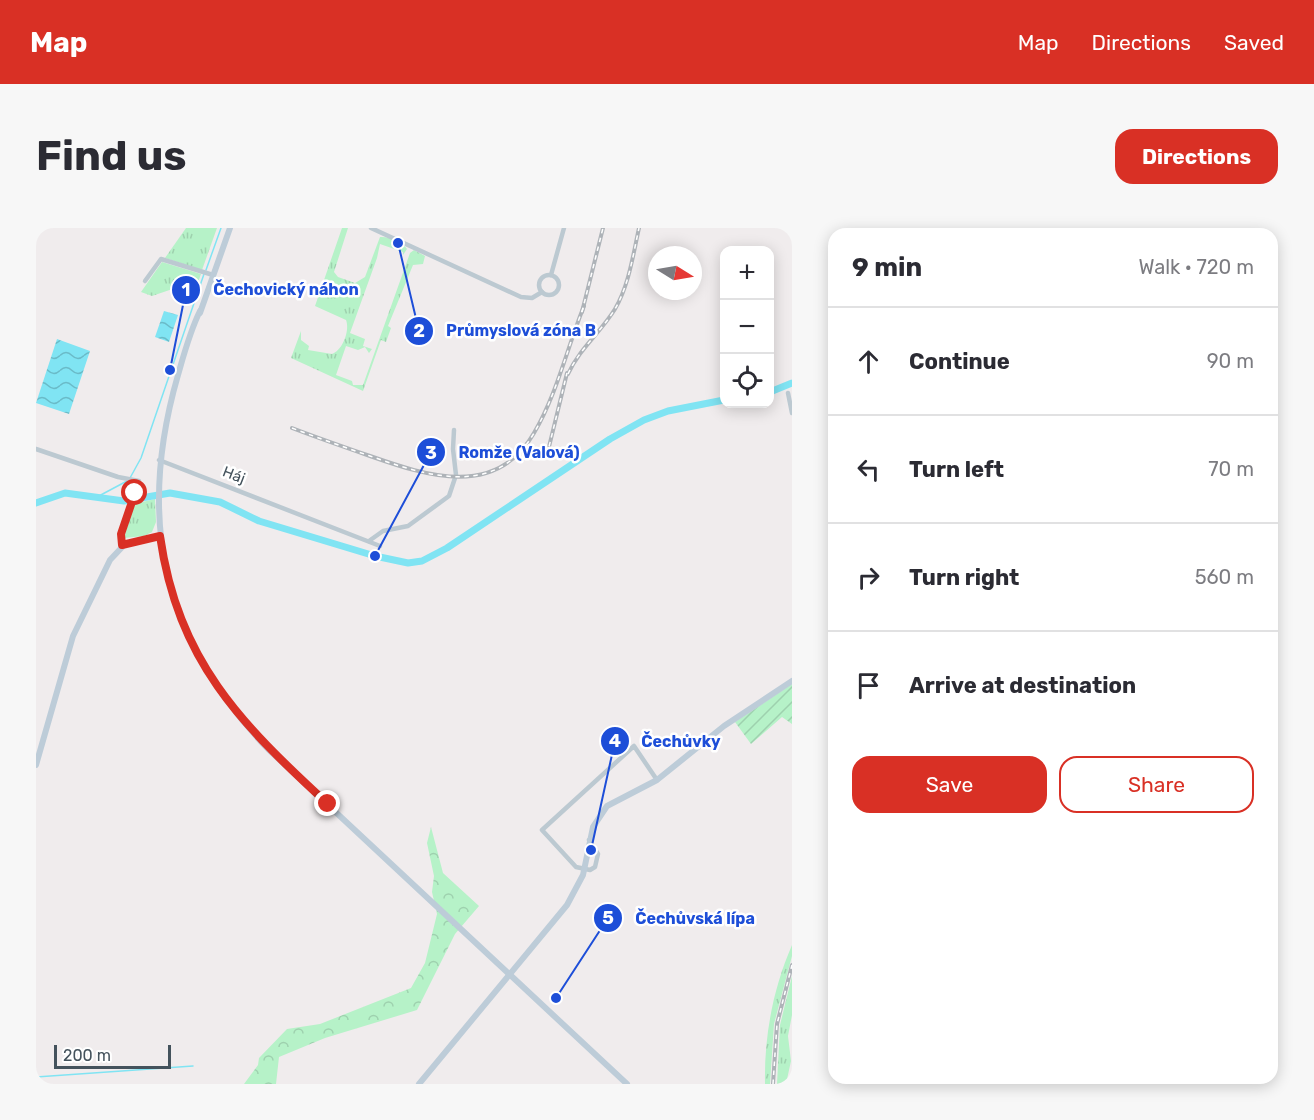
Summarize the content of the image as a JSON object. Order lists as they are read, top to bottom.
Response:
{
  "streets": {
    "street": ["Háj"]
  },
  "places": [
    "Průmyslová zóna B",
    "Čechovický náhon",
    "Romže (Valová)",
    "Čechůvky",
    "Čechůvská lípa"
  ],
  "scale_bar": "200 m",
  "north": "right",
  "page": {
    "header": "Map",
    "nav": ["Map", "Directions", "Saved"],
    "buttons": [
      "Directions",
      ["Save", "Share"]
    ],
    "title": "Find us",
    "heading": ["9 min", "Walk · 720 m"],
    "map_buttons": ["+", "−"],
    "list": [
      ["Continue", "90 m"],
      ["Turn left", "70 m"],
      ["Turn right", "560 m"],
      "Arrive at destination"
    ],
    "scale": "200 m"
  }
}
